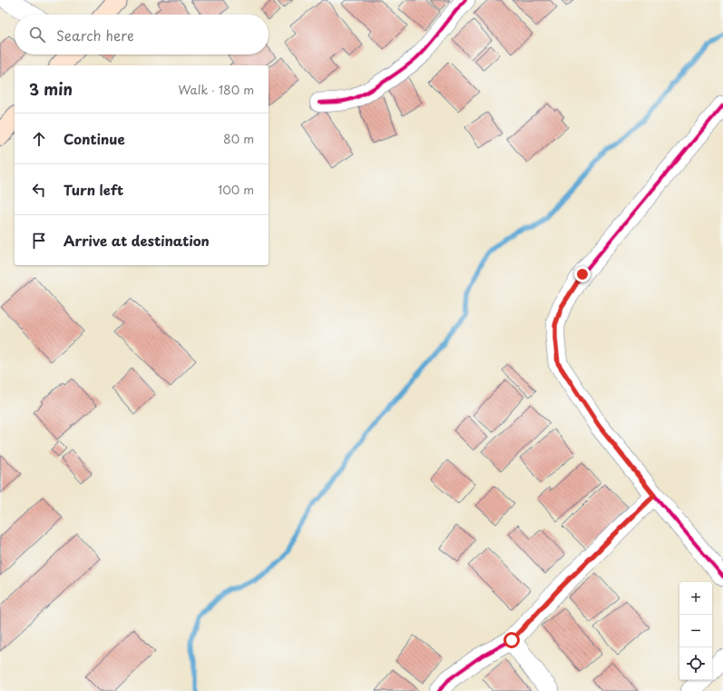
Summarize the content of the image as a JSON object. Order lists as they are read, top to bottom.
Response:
{
  "page": {
    "search": "Search here",
    "heading": ["3 min", "Walk · 180 m"],
    "list": [
      ["Continue", "80 m"],
      ["Turn left", "100 m"],
      "Arrive at destination"
    ],
    "map_buttons": ["+", "−"]
  }
}
